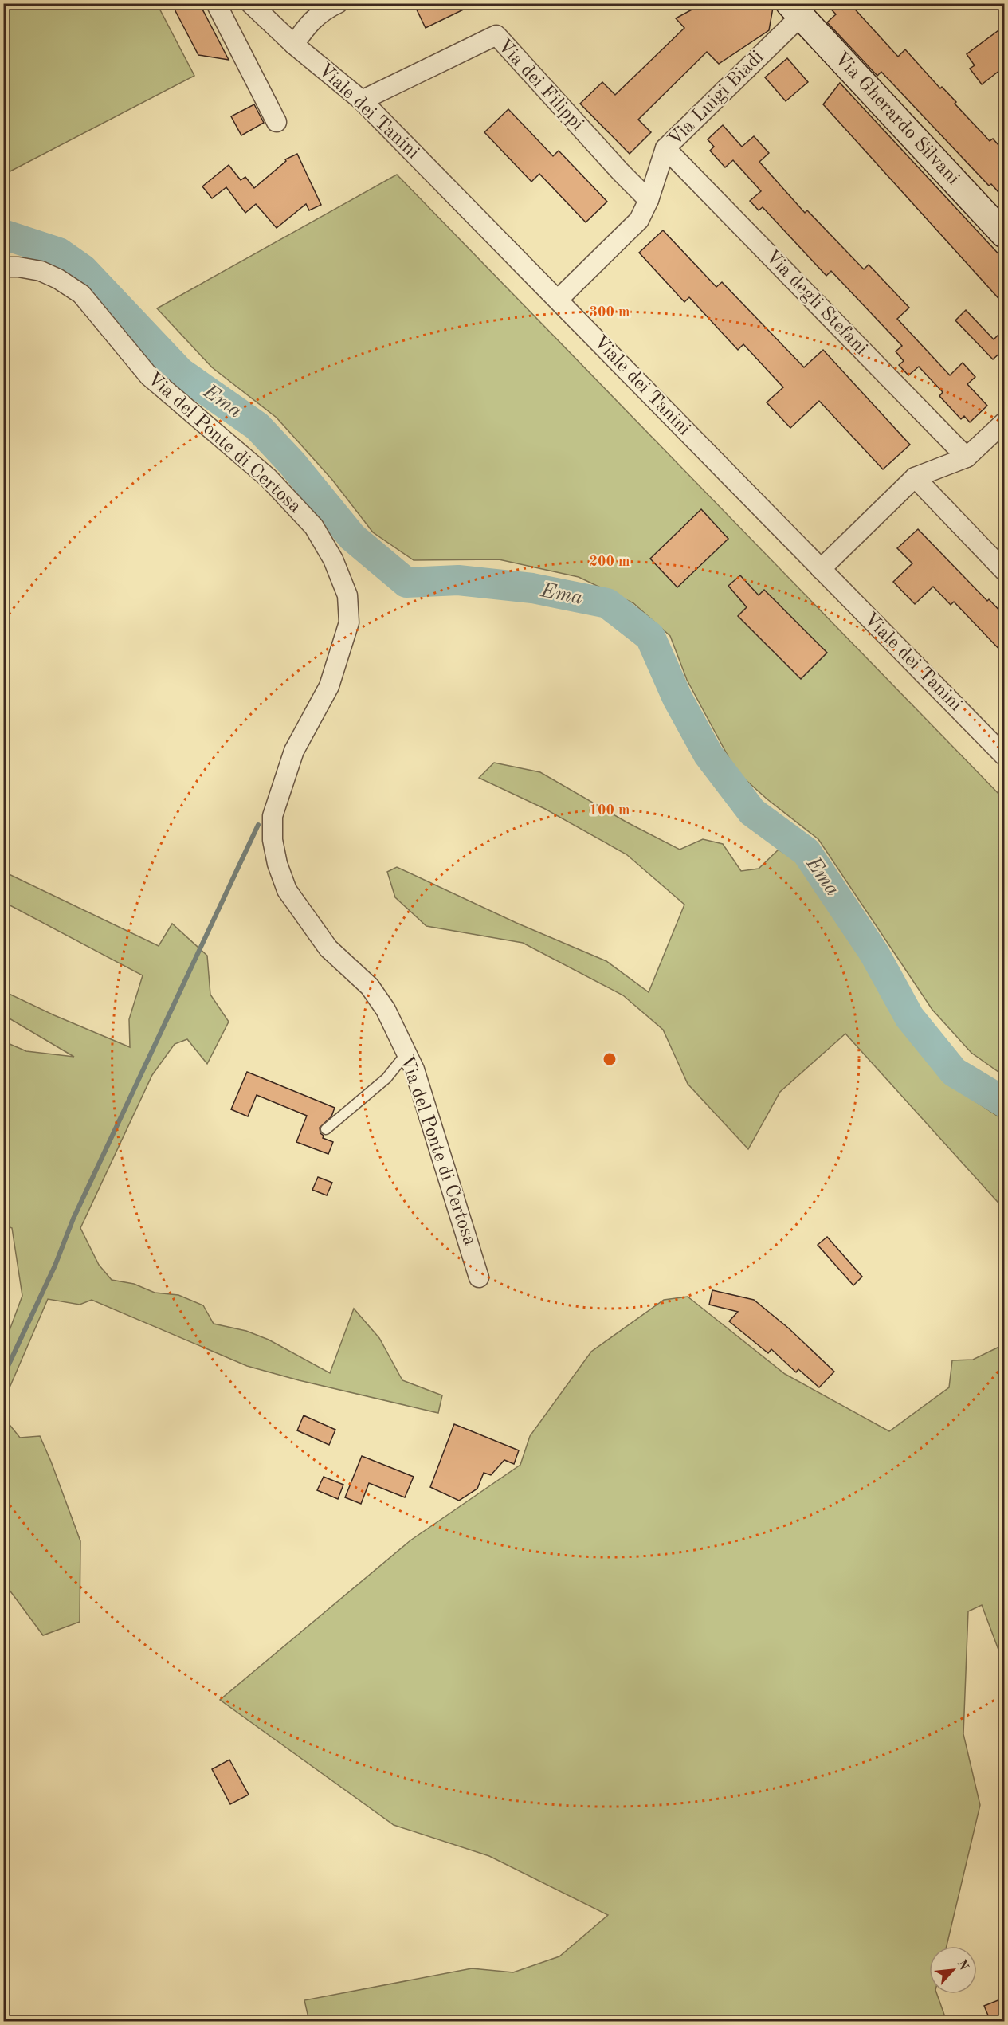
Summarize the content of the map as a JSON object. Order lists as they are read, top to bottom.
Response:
{
  "streets": {
    "main road": ["Via Gherardo Silvani"],
    "street": [
      "Via dei Filippi",
      "Via Luigi Biadi",
      "Viale dei Tanini",
      "Via degli Stefani",
      "Via del Ponte di Certosa"
    ]
  },
  "crossings": [
    ["Via dei Filippi", "Via Luigi Biadi"],
    ["Via dei Filippi", "Viale dei Tanini"],
    ["Via Luigi Biadi", "Viale dei Tanini"],
    ["Via Luigi Biadi", "Via Gherardo Silvani"],
    ["Via Luigi Biadi", "Via degli Stefani"]
  ],
  "water": ["Ema"],
  "north": "top right",
  "rings": ["300 m", "200 m", "100 m"]
}
